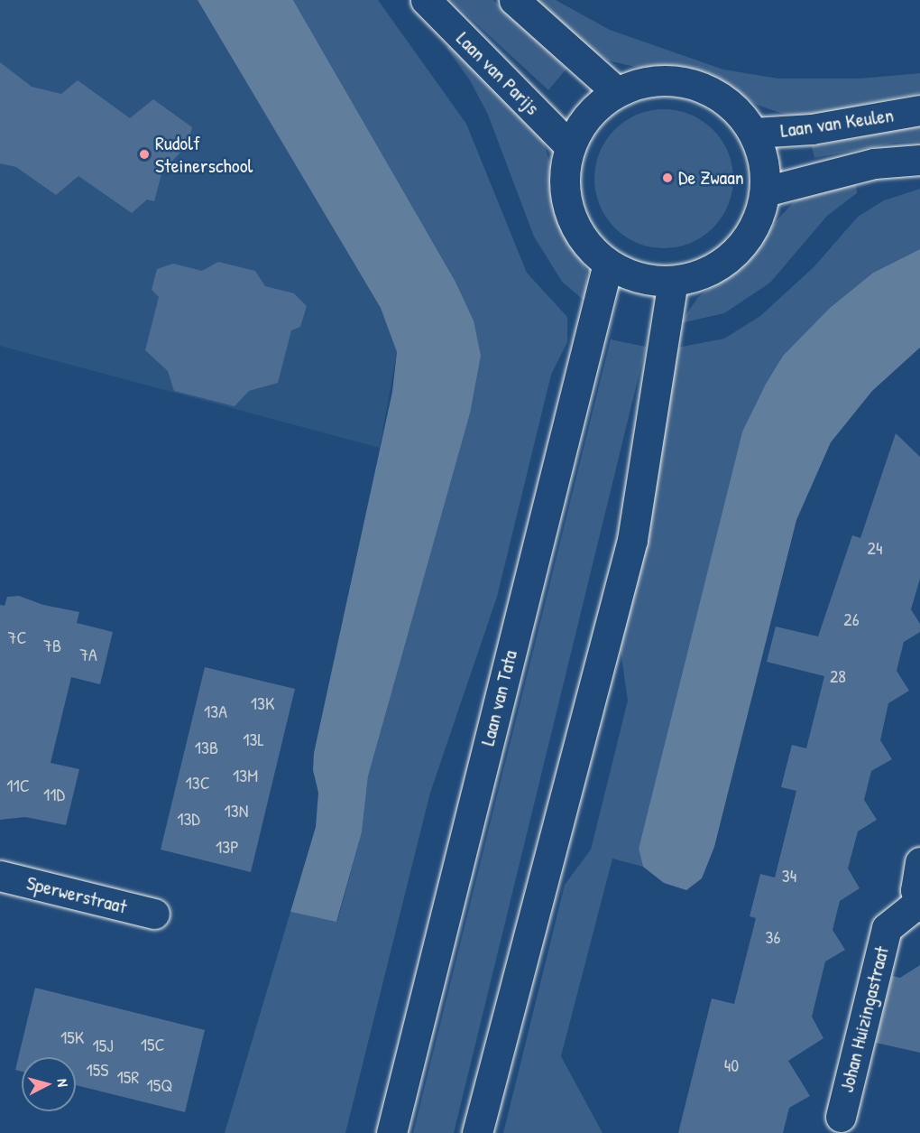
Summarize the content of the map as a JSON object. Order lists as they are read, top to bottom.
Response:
{
  "streets": {
    "street": [
      "Laan van Parijs",
      "Laan van Keulen",
      "Laan van Tata",
      "Sperwerstraat",
      "Johan Huizingastraat"
    ]
  },
  "places": ["Rudolf Steinerschool", "De Zwaan"],
  "house_numbers": [
    "24",
    "26",
    "7C",
    "7B",
    "7A",
    "28",
    "13K",
    "13A",
    "13L",
    "13B",
    "13M",
    "13C",
    "11C",
    "11D",
    "13N",
    "13D",
    "13P",
    "34",
    "36",
    "15K",
    "15C",
    "15J",
    "40",
    "15S",
    "15R",
    "15Q"
  ],
  "north": "right"
}
